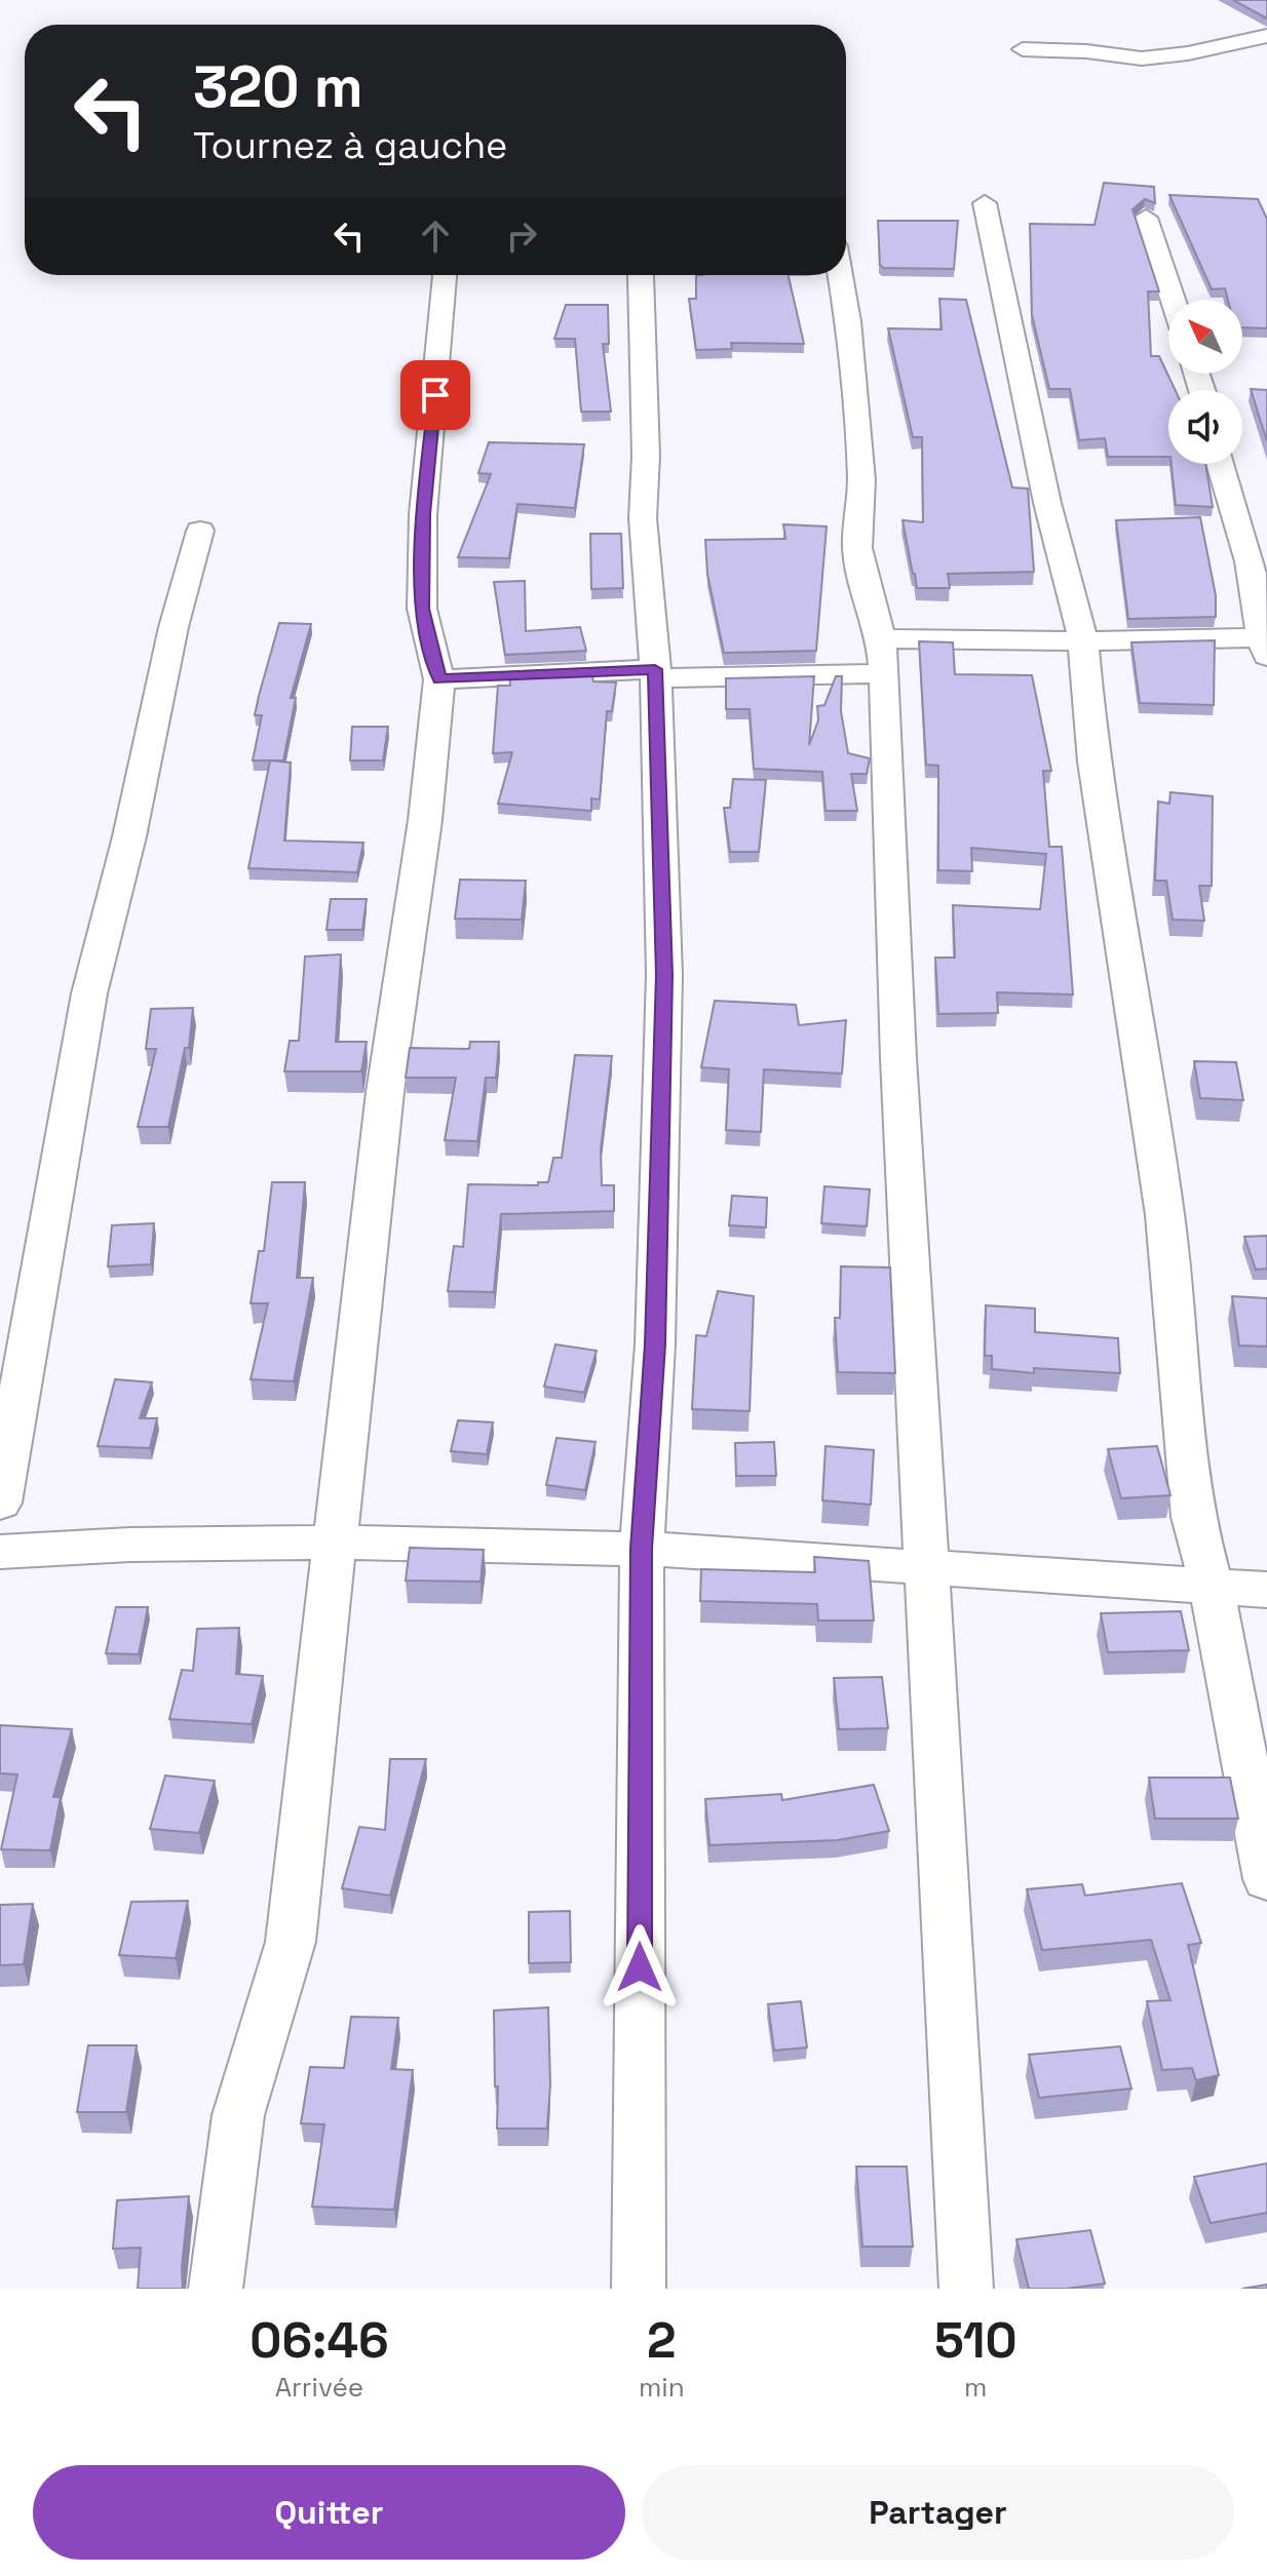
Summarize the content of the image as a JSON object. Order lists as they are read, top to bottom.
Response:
{
  "north": "top left",
  "page": {
    "turn": ["320 m", "Tournez à gauche"],
    "eta": [
      "06:46",
      "Arrivée",
      "2",
      "min",
      "510",
      "m"
    ],
    "buttons": ["Quitter", "Partager"]
  }
}
